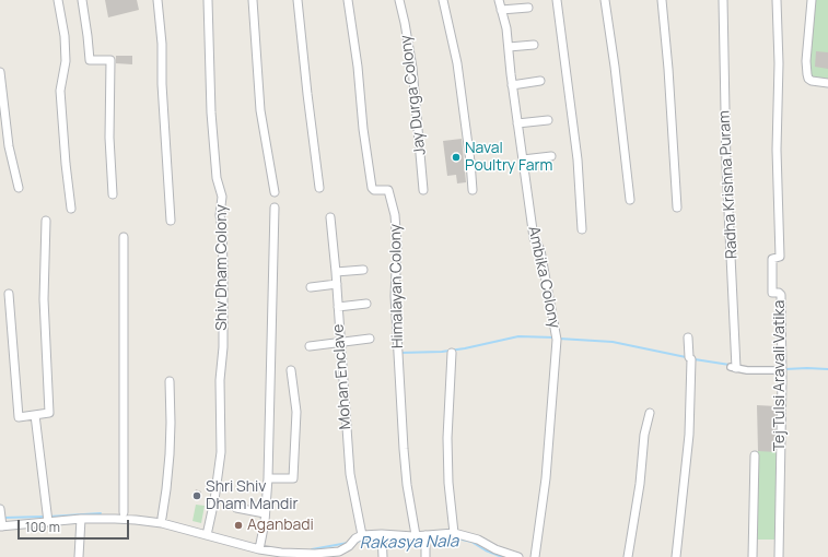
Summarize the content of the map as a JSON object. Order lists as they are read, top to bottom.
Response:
{
  "streets": {
    "street": [
      "Jay Durga Colony",
      "Radha Krishna Puram",
      "Shiv Dham Colony",
      "Ambika Colony",
      "Himalayan Colony",
      "Tej Tulsi Aravali Vatika",
      "Mohan Enclave"
    ]
  },
  "water": ["Rakasya Nala"],
  "places": ["Naval Poultry Farm", "Shri Shiv Dham Mandir", "Aganbadi"],
  "scale_bar": "100 m"
}
